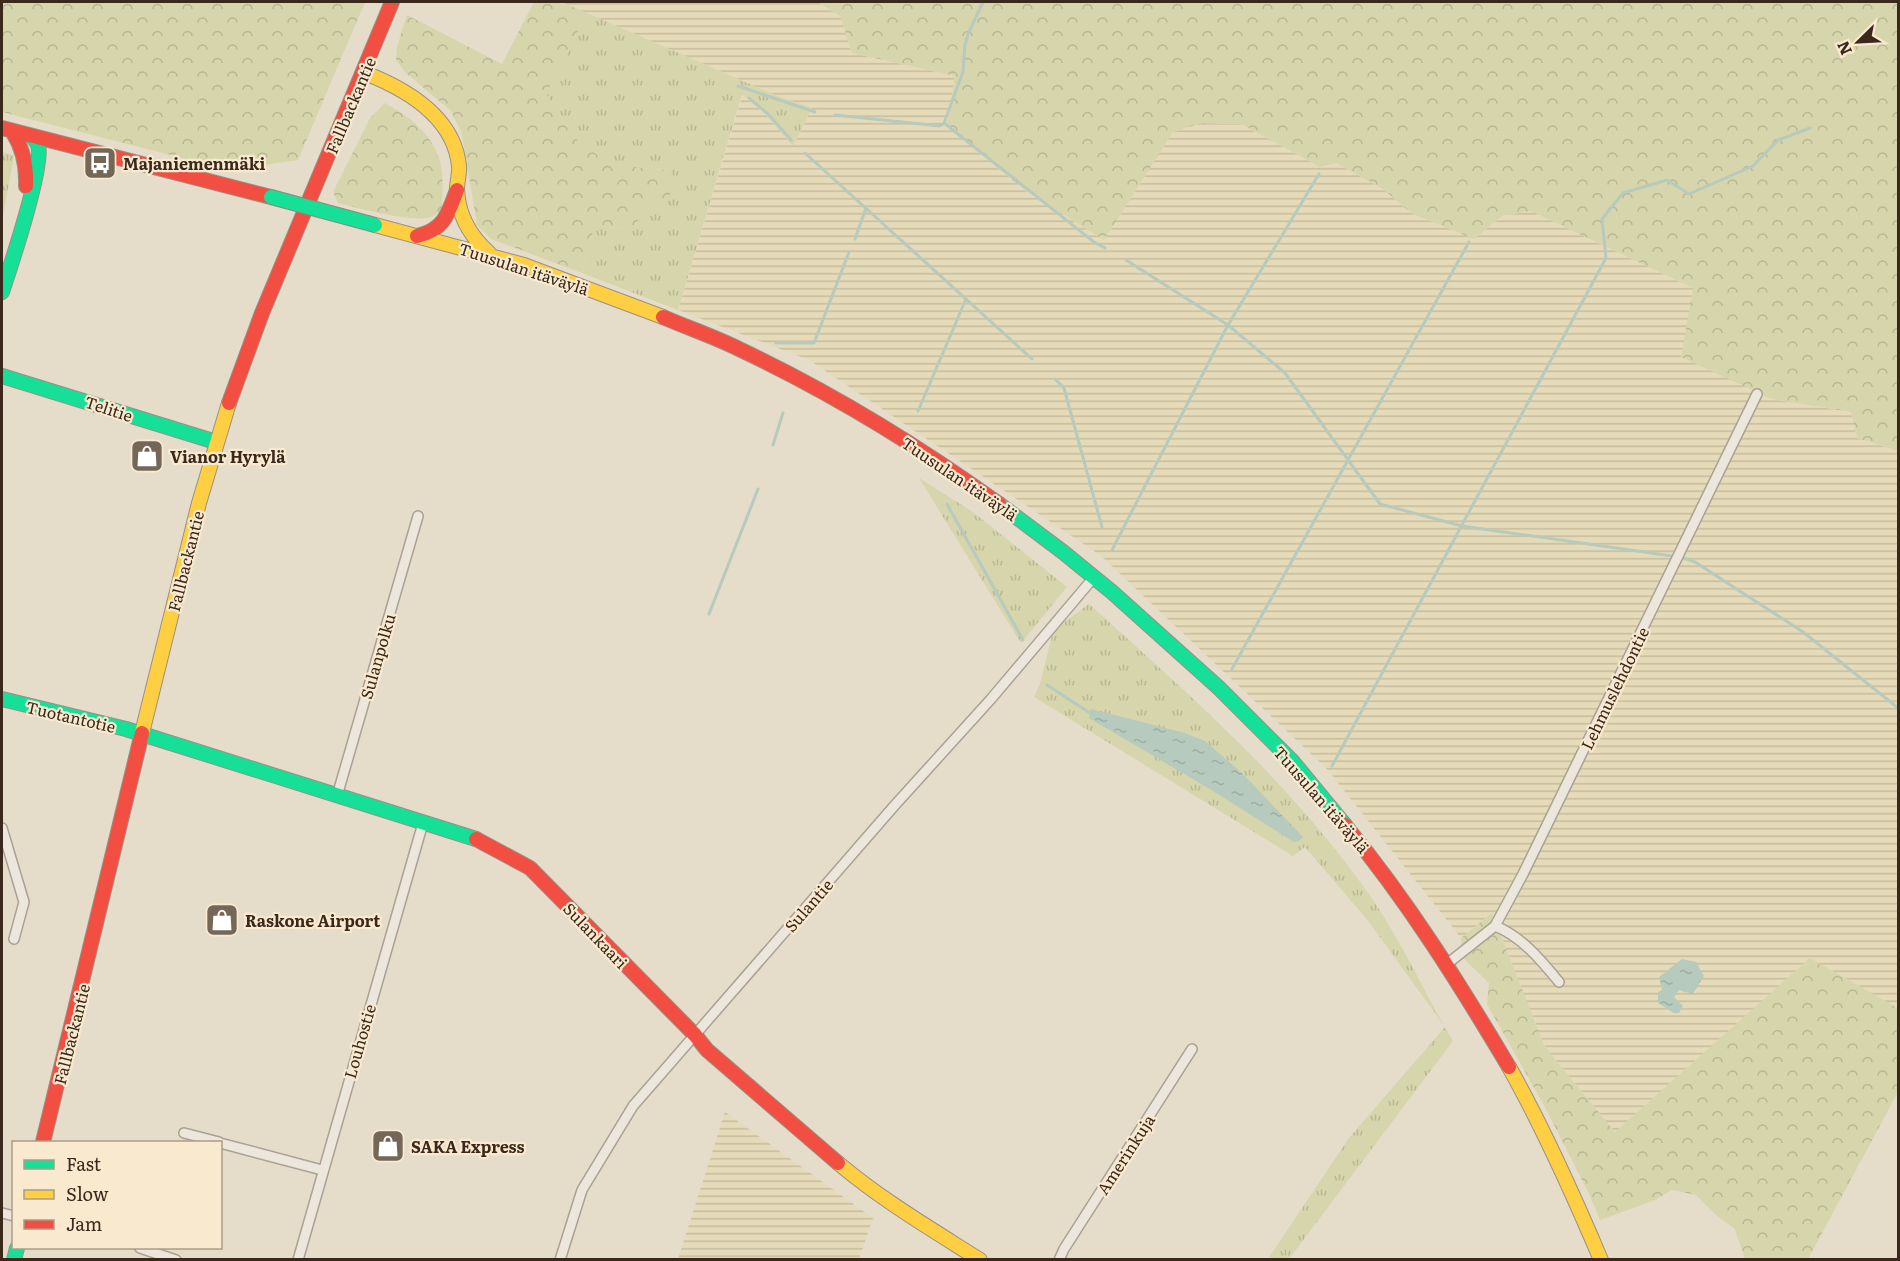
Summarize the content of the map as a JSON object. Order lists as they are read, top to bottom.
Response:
{
  "streets": {
    "main road": [
      "Fallbackantie",
      "Tuusulan itäväylä",
      "Telitie",
      "Tuotantotie",
      "Sulankaari"
    ],
    "street": [
      "Sulanpolku",
      "Lehmuslehdontie",
      "Sulantie",
      "Louhostie",
      "Amerinkuja"
    ]
  },
  "crossings": [
    ["Fallbackantie", "Telitie"],
    ["Fallbackantie", "Tuotantotie"],
    ["Fallbackantie", "Sulankaari"],
    ["Tuusulan itäväylä", "Lehmuslehdontie"],
    ["Tuusulan itäväylä", "Sulantie"],
    ["Sulanpolku", "Sulankaari"],
    ["Tuotantotie", "Sulankaari"],
    ["Sulantie", "Sulankaari"],
    ["Sulankaari", "Louhostie"]
  ],
  "places": {
    "bus stop": ["Majaniemenmäki"],
    "shop": ["Vianor Hyrylä", "Raskone Airport", "SAKA Express"]
  },
  "legend": ["Fast", "Slow", "Jam"],
  "north": "bottom left"
}
